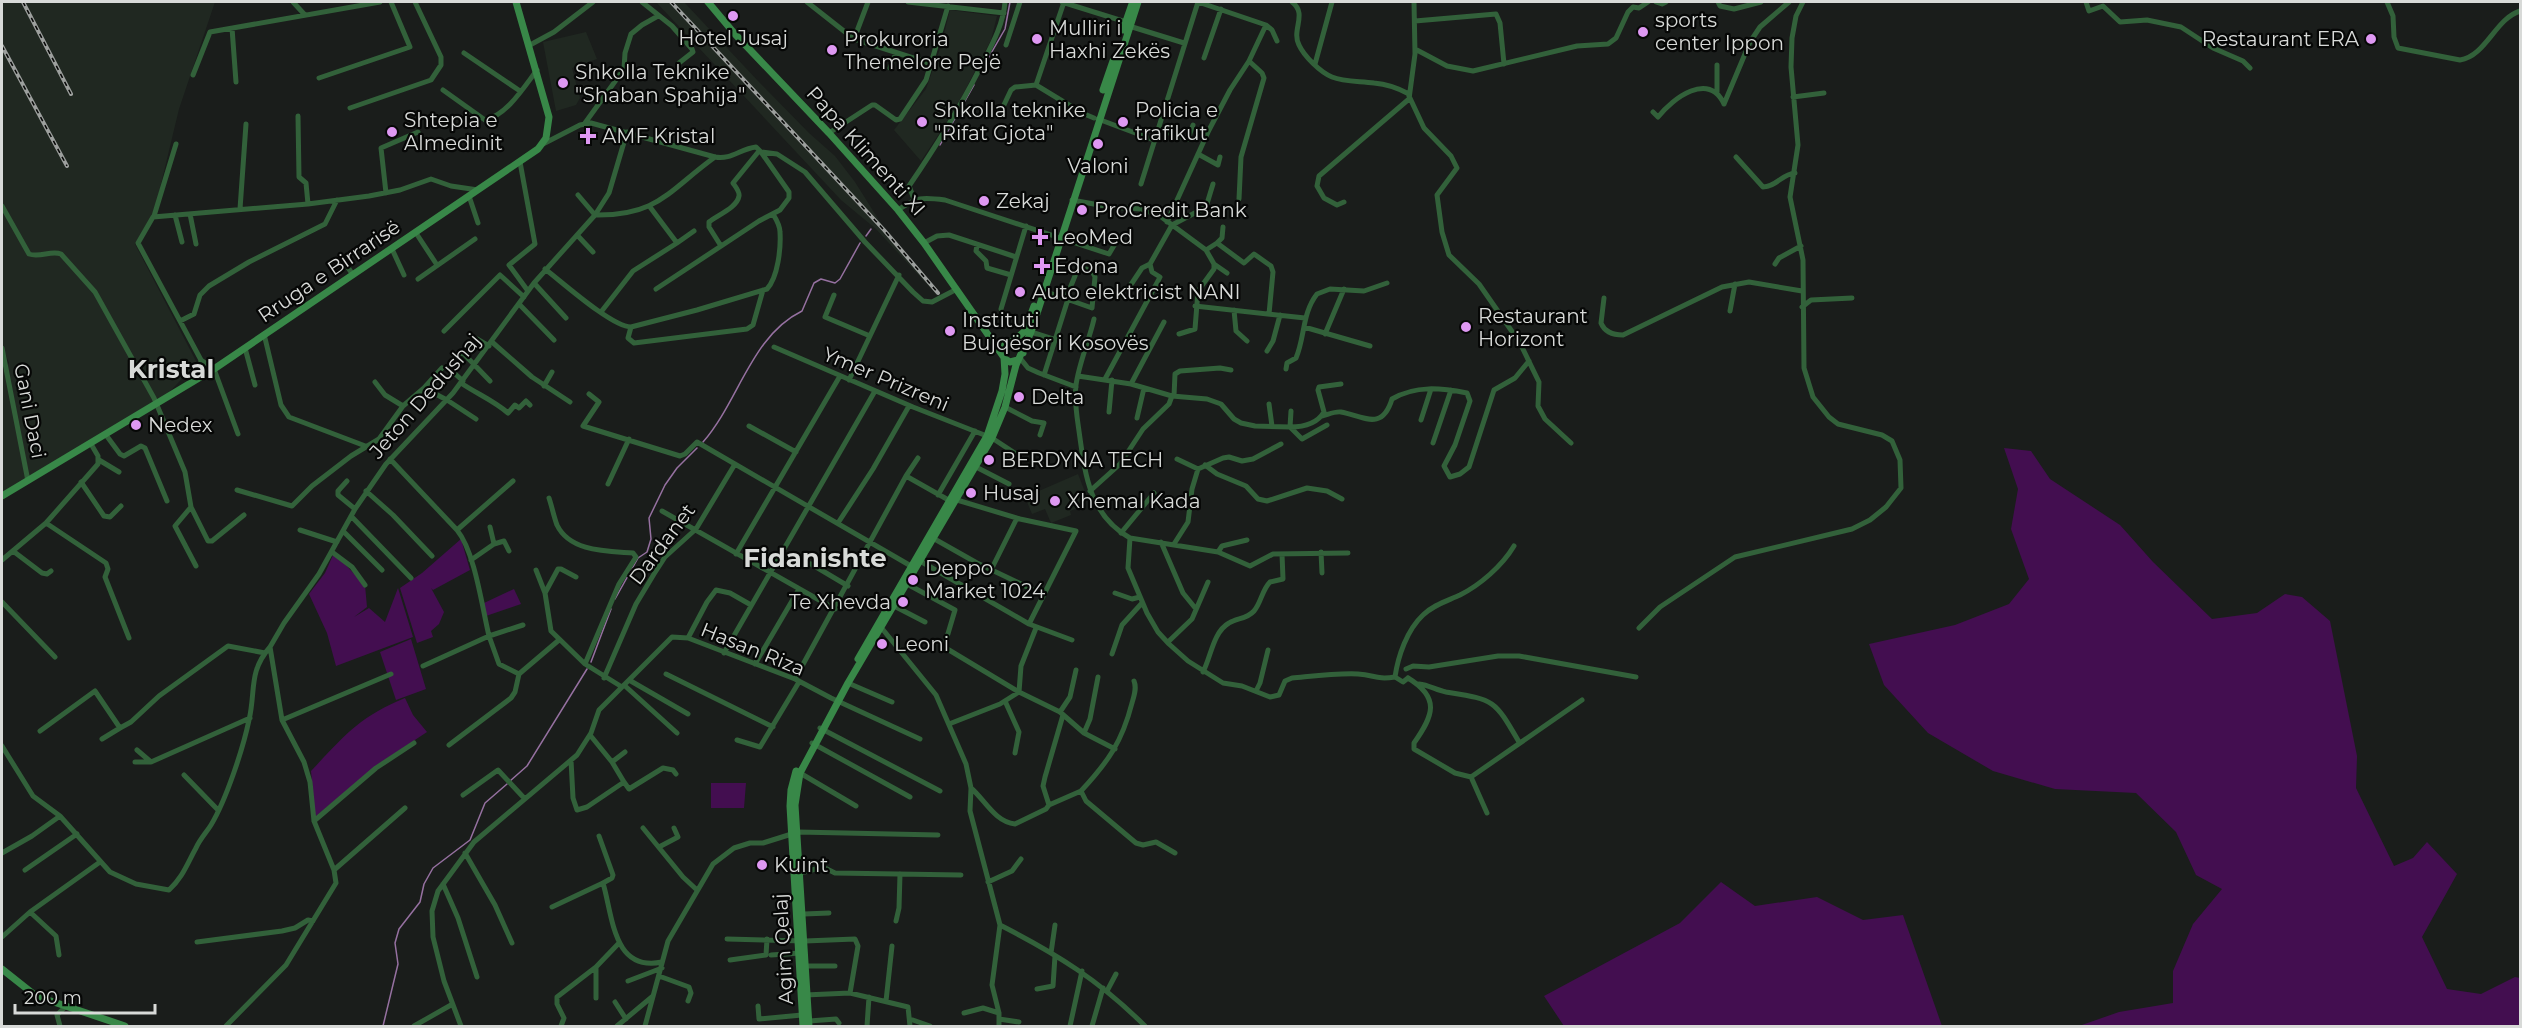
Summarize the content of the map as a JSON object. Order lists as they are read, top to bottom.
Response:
{
  "streets": {
    "main road": ["Papa Klimenti XI", "Rruga e Birrarisë", "Agim Qelaj"],
    "street": [
      "Ymer Prizreni",
      "Jeton Dedushaj",
      "Gani Daci",
      "Dardanet",
      "Hasan Riza"
    ]
  },
  "crossings": [
    ["Rruga e Birrarisë", "Gani Daci"]
  ],
  "districts": ["Kristal", "Fidanishte"],
  "places": {
    "other": [
      "Hotel Jusaj",
      "sports center Ippon",
      "Mulliri i Haxhi Zekës",
      "Restaurant ERA",
      "Prokuroria Themelore Pejë",
      "Shkolla Teknike \"Shaban Spahija\"",
      "Shkolla teknike \"Rifat Gjota\"",
      "Policia e trafikut",
      "Shtepia e Almedinit",
      "Valoni",
      "Zekaj",
      "ProCredit Bank",
      "Auto elektricist NANI",
      "Restaurant Horizont",
      "Instituti Bujqësor i Kosovës",
      "Delta",
      "Nedex",
      "BERDYNA TECH",
      "Husaj",
      "Xhemal Kada",
      "Deppo Market 1024",
      "Te Xhevda",
      "Leoni",
      "Kuint"
    ],
    "health": ["AMF Kristal", "LeoMed", "Edona"]
  },
  "scale_bar": "200 m"
}
